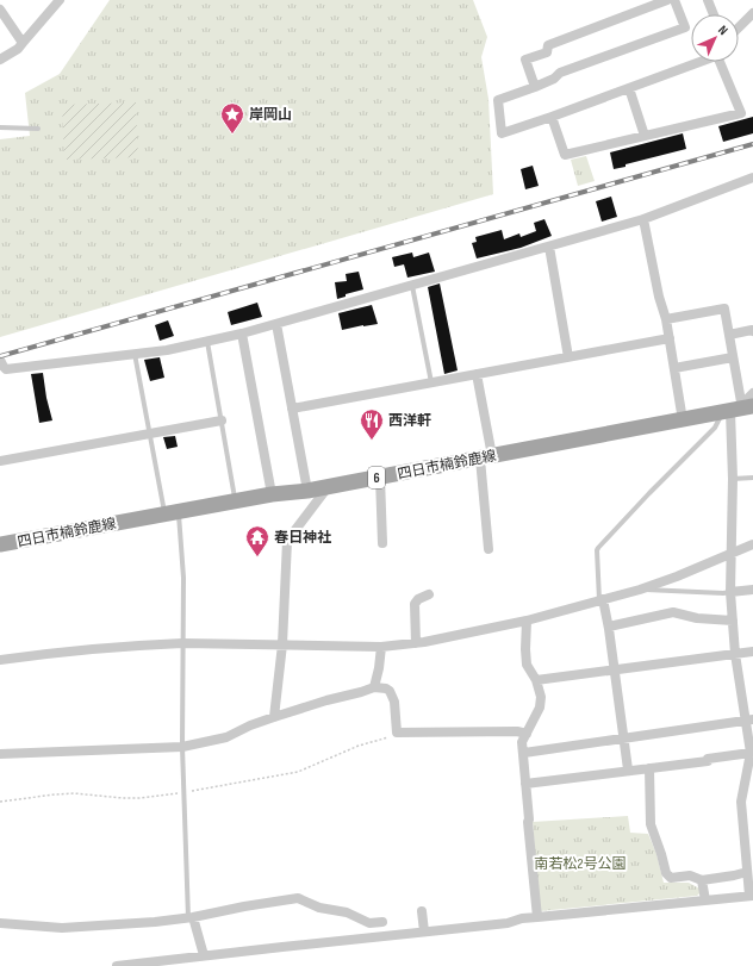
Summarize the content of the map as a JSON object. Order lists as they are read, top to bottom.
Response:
{
  "streets": {
    "main road": ["四日市楠鈴鹿線", "6"]
  },
  "parks": ["南若松2号公園"],
  "places": {
    "place": ["岸岡山"],
    "restaurant": ["西洋軒"],
    "temple": ["春日神社"]
  },
  "north": "top right"
}
